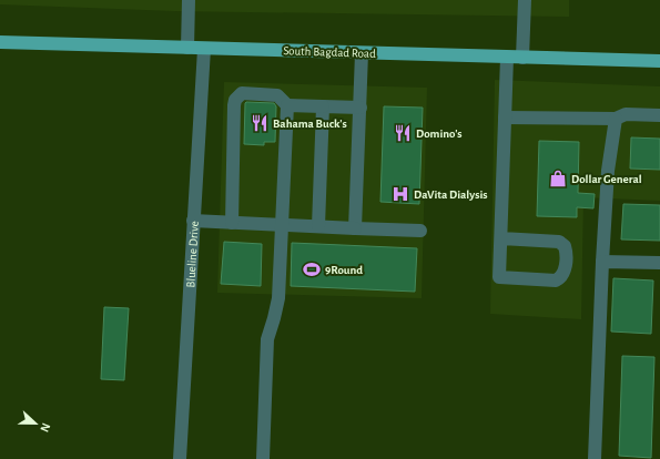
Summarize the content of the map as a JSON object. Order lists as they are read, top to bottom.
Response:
{
  "streets": {
    "main road": ["South Bagdad Road"],
    "street": ["Blueline Drive"]
  },
  "crossings": [
    ["South Bagdad Road", "Blueline Drive"]
  ],
  "places": {
    "restaurant": ["Bahama Buck's", "Domino's"],
    "shop": ["Dollar General"],
    "hospital": ["DaVita Dialysis"],
    "sports": ["9Round"]
  },
  "north": "right"
}
